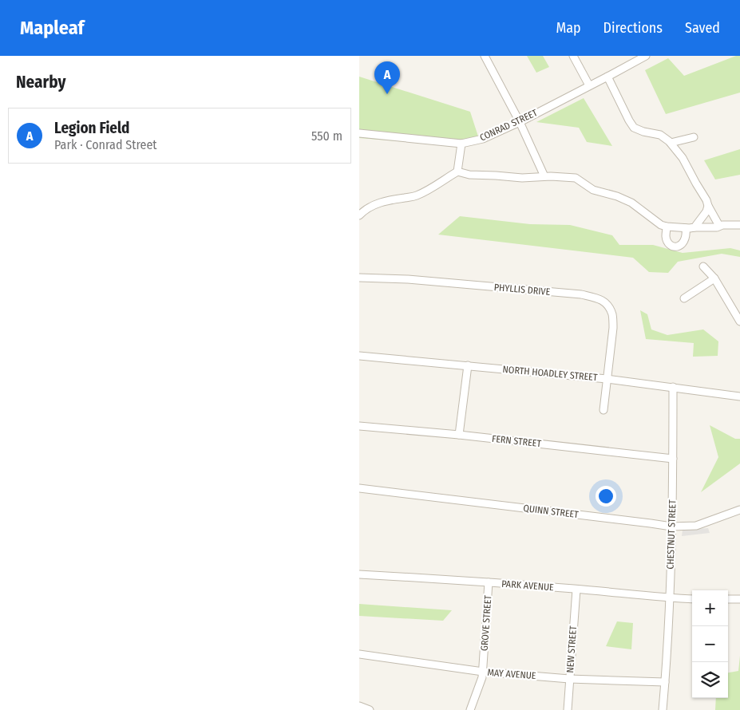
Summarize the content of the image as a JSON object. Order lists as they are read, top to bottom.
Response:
{
  "streets": {
    "street": [
      "CONRAD STREET",
      "PHYLLIS DRIVE",
      "NORTH HOADLEY STREET",
      "FERN STREET",
      "QUINN STREET",
      "CHESTNUT STREET",
      "PARK AVENUE",
      "GROVE STREET",
      "NEW STREET",
      "MAY AVENUE"
    ]
  },
  "crossings": [
    ["PHYLLIS DRIVE", "NORTH HOADLEY STREET"],
    ["NORTH HOADLEY STREET", "CHESTNUT STREET"],
    ["FERN STREET", "CHESTNUT STREET"],
    ["QUINN STREET", "CHESTNUT STREET"],
    ["CHESTNUT STREET", "PARK AVENUE"],
    ["CHESTNUT STREET", "MAY AVENUE"],
    ["PARK AVENUE", "GROVE STREET"],
    ["PARK AVENUE", "NEW STREET"],
    ["GROVE STREET", "MAY AVENUE"],
    ["NEW STREET", "MAY AVENUE"]
  ],
  "page": {
    "header": "Mapleaf",
    "nav": ["Map", "Directions", "Saved"],
    "heading": "Nearby",
    "pins": "A",
    "list": [
      {
        "mark": "A",
        "name": "Legion Field",
        "note": "Park · Conrad Street",
        "value": "550 m"
      }
    ],
    "map_buttons": ["+", "−"]
  }
}
